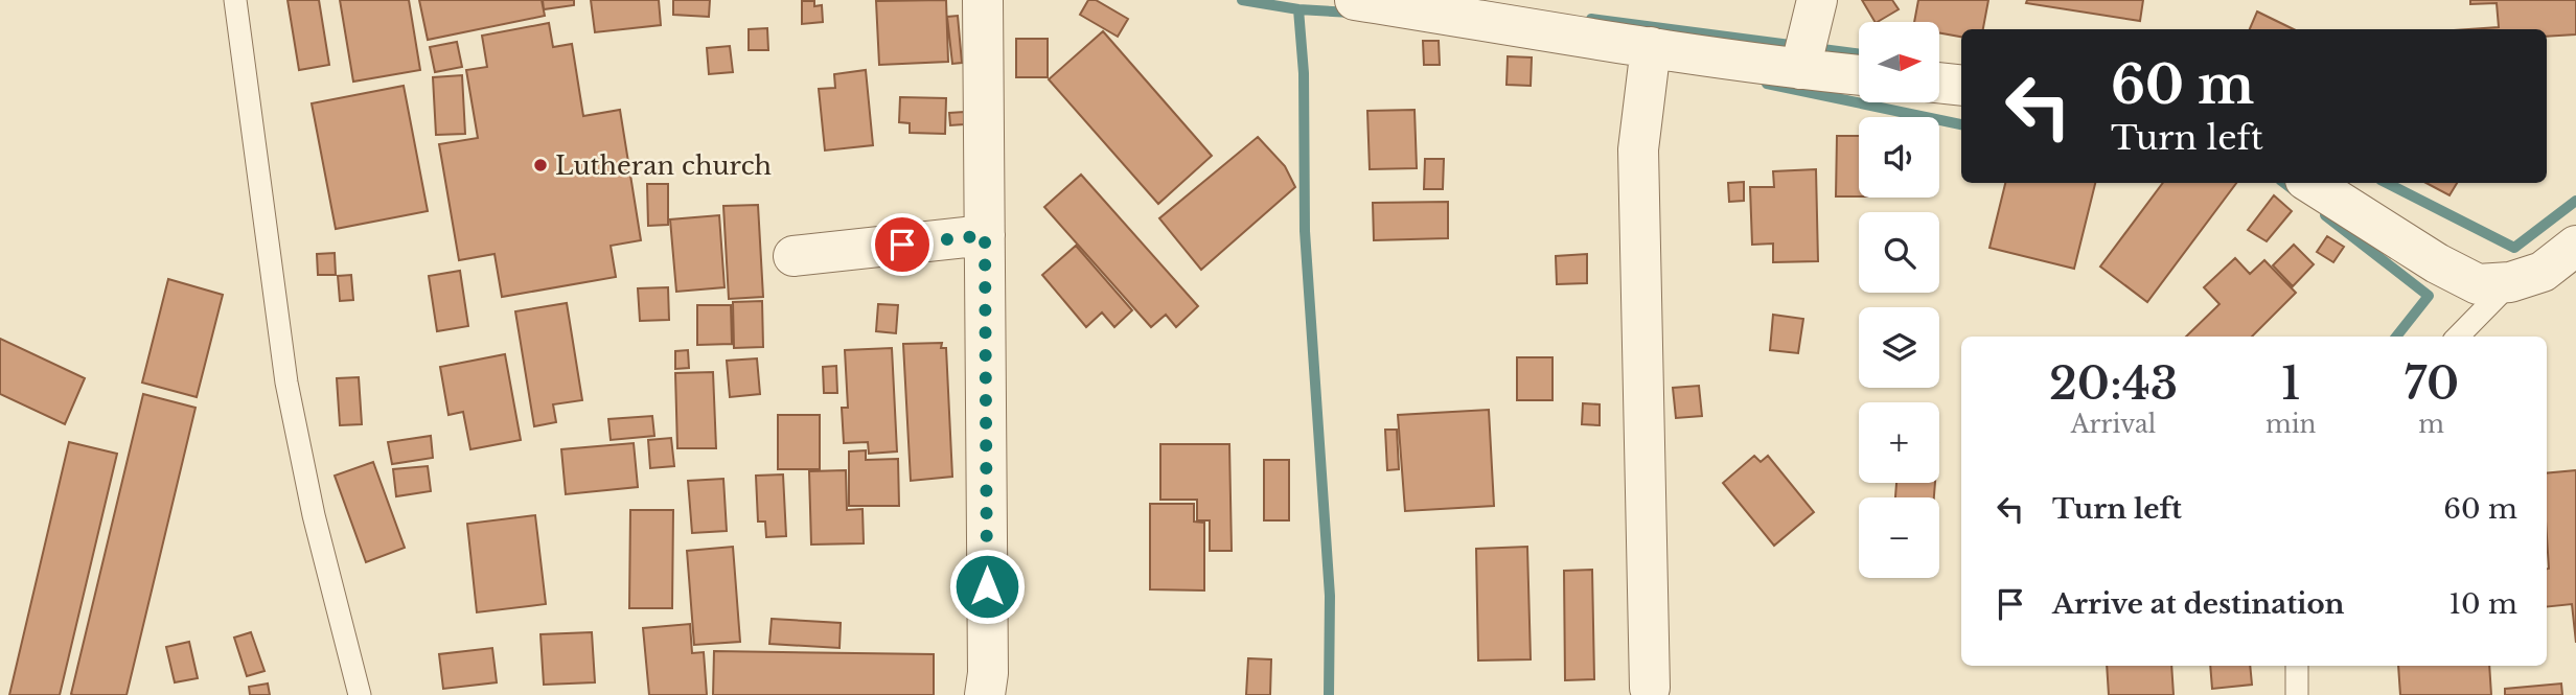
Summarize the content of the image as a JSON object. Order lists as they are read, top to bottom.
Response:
{
  "places": ["Lutheran church"],
  "north": "right",
  "page": {
    "map_buttons": ["+", "−"],
    "turn": ["60 m", "Turn left"],
    "eta": [
      "20:43",
      "Arrival",
      "1",
      "min",
      "70",
      "m"
    ],
    "list": [
      {
        "name": "Turn left",
        "value": "60 m"
      },
      {
        "name": "Arrive at destination",
        "value": "10 m"
      }
    ]
  }
}
